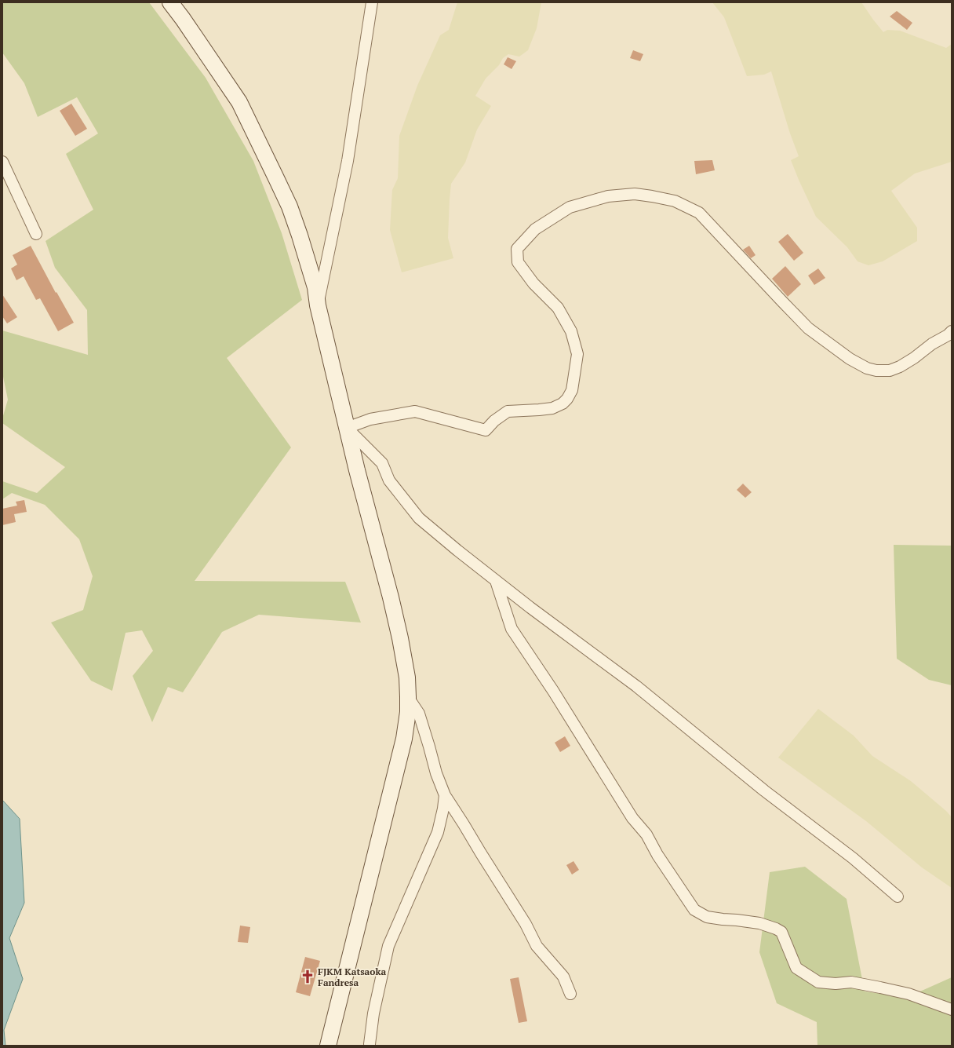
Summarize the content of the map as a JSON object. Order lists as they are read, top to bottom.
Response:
{
  "places": {
    "church": ["FJKM Katsaoka Fandresa"]
  }
}
